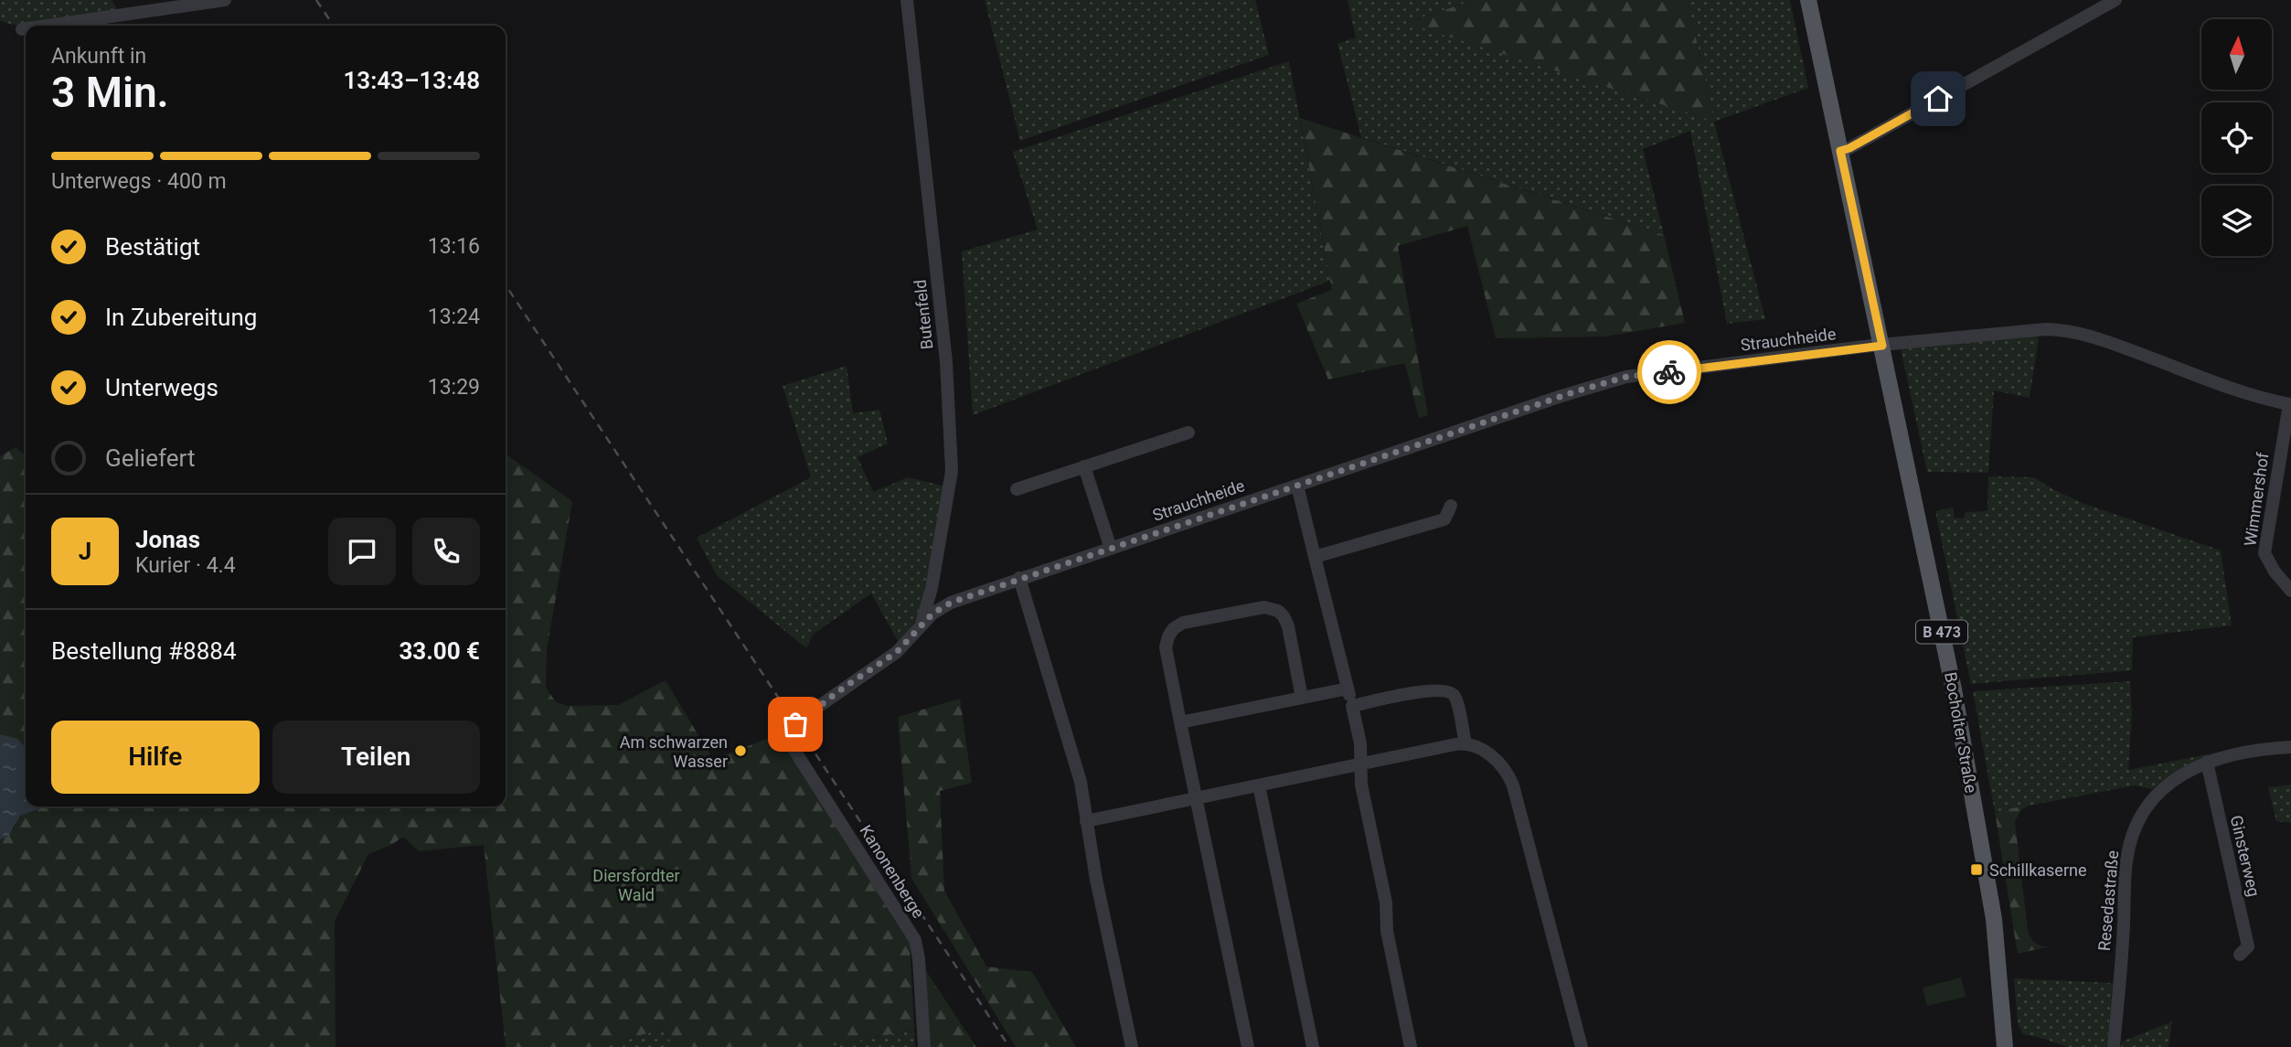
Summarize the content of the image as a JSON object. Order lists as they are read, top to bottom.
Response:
{
  "streets": {
    "main road": ["B 473", "Bocholter Straße"],
    "street": [
      "Butenfeld",
      "Strauchheide",
      "Wimmershof",
      "Ginsterweg",
      "Kanonenberge",
      "Resedastraße"
    ]
  },
  "crossings": [
    ["Butenfeld", "Strauchheide"],
    ["Strauchheide", "Wimmershof"],
    ["Strauchheide", "B 473"],
    ["Strauchheide", "Bocholter Straße"],
    ["Strauchheide", "Kanonenberge"],
    ["B 473", "Bocholter Straße"],
    ["Ginsterweg", "Resedastraße"]
  ],
  "parks": ["Diersfordter Wald"],
  "places": {
    "other": ["Am schwarzen Wasser"],
    "transit": ["Schillkaserne"]
  },
  "north": "top",
  "page": {
    "heading": ["3 Min.", "Ankunft in", "13:43–13:48"],
    "panel": [
      "Jonas",
      "Kurier · 4.4",
      "Bestellung #8884",
      "33.00 €"
    ],
    "bar": "Unterwegs · 400 m",
    "list": [
      ["Bestätigt", "13:16"],
      ["In Zubereitung", "13:24"],
      ["Unterwegs", "13:29"],
      "Geliefert"
    ],
    "round": "J",
    "buttons": ["Hilfe", "Teilen"]
  }
}
